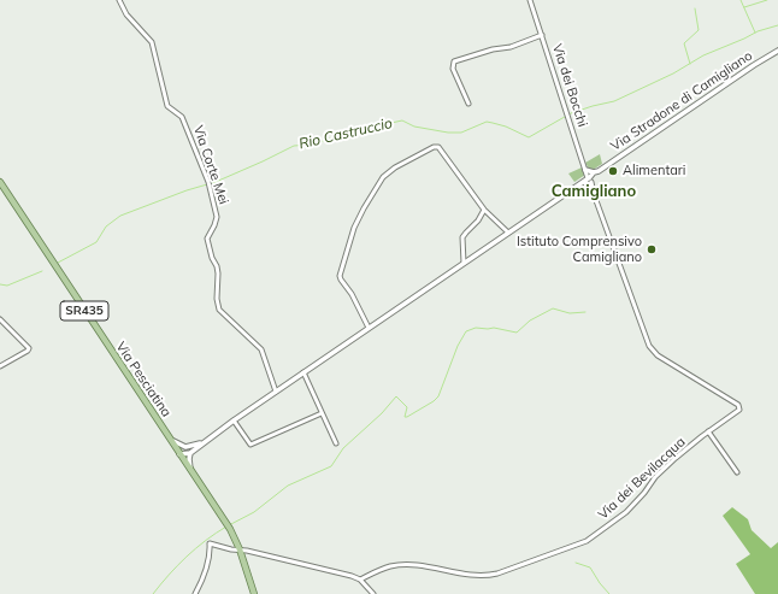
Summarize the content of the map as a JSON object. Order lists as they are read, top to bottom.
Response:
{
  "streets": {
    "main road": ["SR435", "Via Pesciatina"],
    "street": [
      "Via dei Bocchi",
      "Via Stradone di Camigliano",
      "Via Corte Mei",
      "Via dei Bevilacqua"
    ]
  },
  "crossings": [
    ["Via dei Bocchi", "Via Stradone di Camigliano"],
    ["Via dei Bocchi", "Via dei Bevilacqua"]
  ],
  "districts": ["Camigliano"],
  "water": ["Rio Castruccio"],
  "places": ["Alimentari", "Istituto Comprensivo Camigliano"]
}
